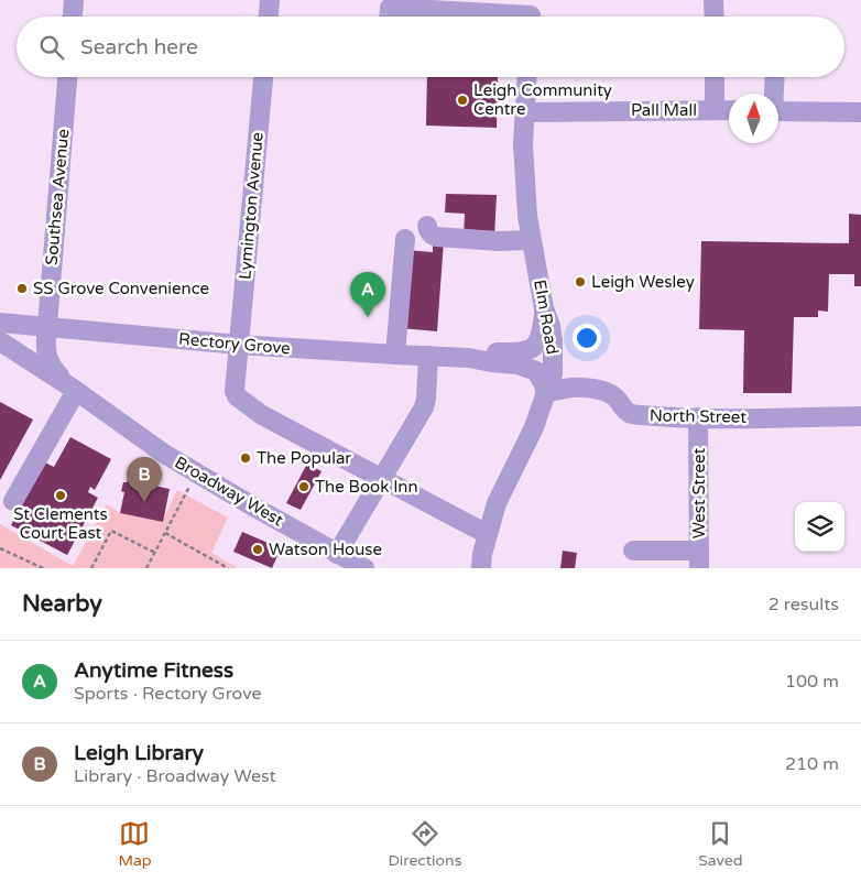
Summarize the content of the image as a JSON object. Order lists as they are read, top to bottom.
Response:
{
  "streets": {
    "street": [
      "Pall Mall",
      "Southsea Avenue",
      "Lymington Avenue",
      "Elm Road",
      "Rectory Grove",
      "North Street",
      "Broadway West",
      "West Street"
    ]
  },
  "crossings": [
    ["Pall Mall", "Elm Road"],
    ["Southsea Avenue", "Rectory Grove"],
    ["Southsea Avenue", "Broadway West"],
    ["Lymington Avenue", "Rectory Grove"],
    ["Elm Road", "Rectory Grove"],
    ["Elm Road", "North Street"],
    ["Rectory Grove", "North Street"],
    ["Rectory Grove", "Broadway West"],
    ["North Street", "West Street"]
  ],
  "places": [
    "Leigh Community Centre",
    "Leigh Wesley",
    "SS Grove Convenience",
    "The Popular",
    "The Book Inn",
    "St Clements Court East",
    "Watson House"
  ],
  "north": "top",
  "page": {
    "search": "Search here",
    "pins": ["A", "B"],
    "heading": ["Nearby", "2 results"],
    "list": [
      {
        "mark": "A",
        "name": "Anytime Fitness",
        "note": "Sports · Rectory Grove",
        "value": "100 m"
      },
      {
        "mark": "B",
        "name": "Leigh Library",
        "note": "Library · Broadway West",
        "value": "210 m"
      }
    ],
    "nav": ["Map", "Directions", "Saved"]
  }
}
